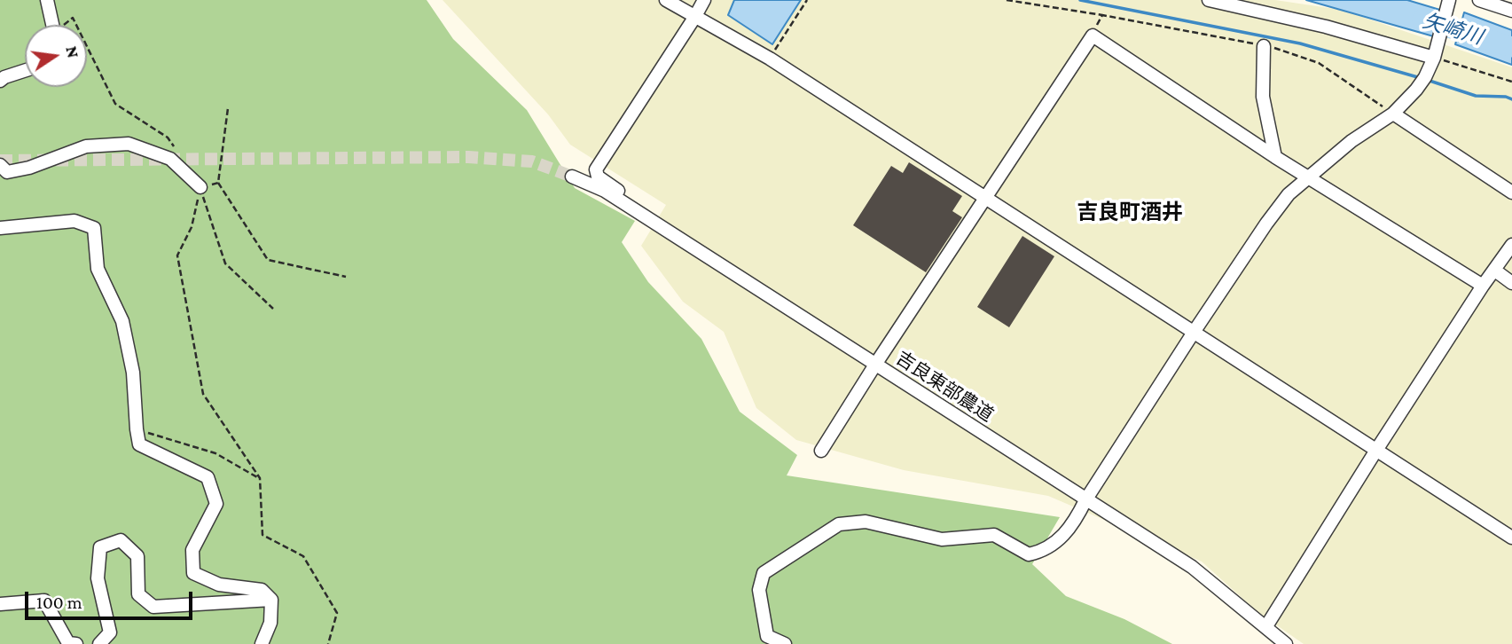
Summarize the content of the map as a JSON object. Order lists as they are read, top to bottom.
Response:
{
  "streets": {
    "street": ["吉良東部農道"]
  },
  "districts": ["吉良町酒井"],
  "water": ["矢崎川"],
  "scale_bar": "100 m",
  "north": "right"
}
